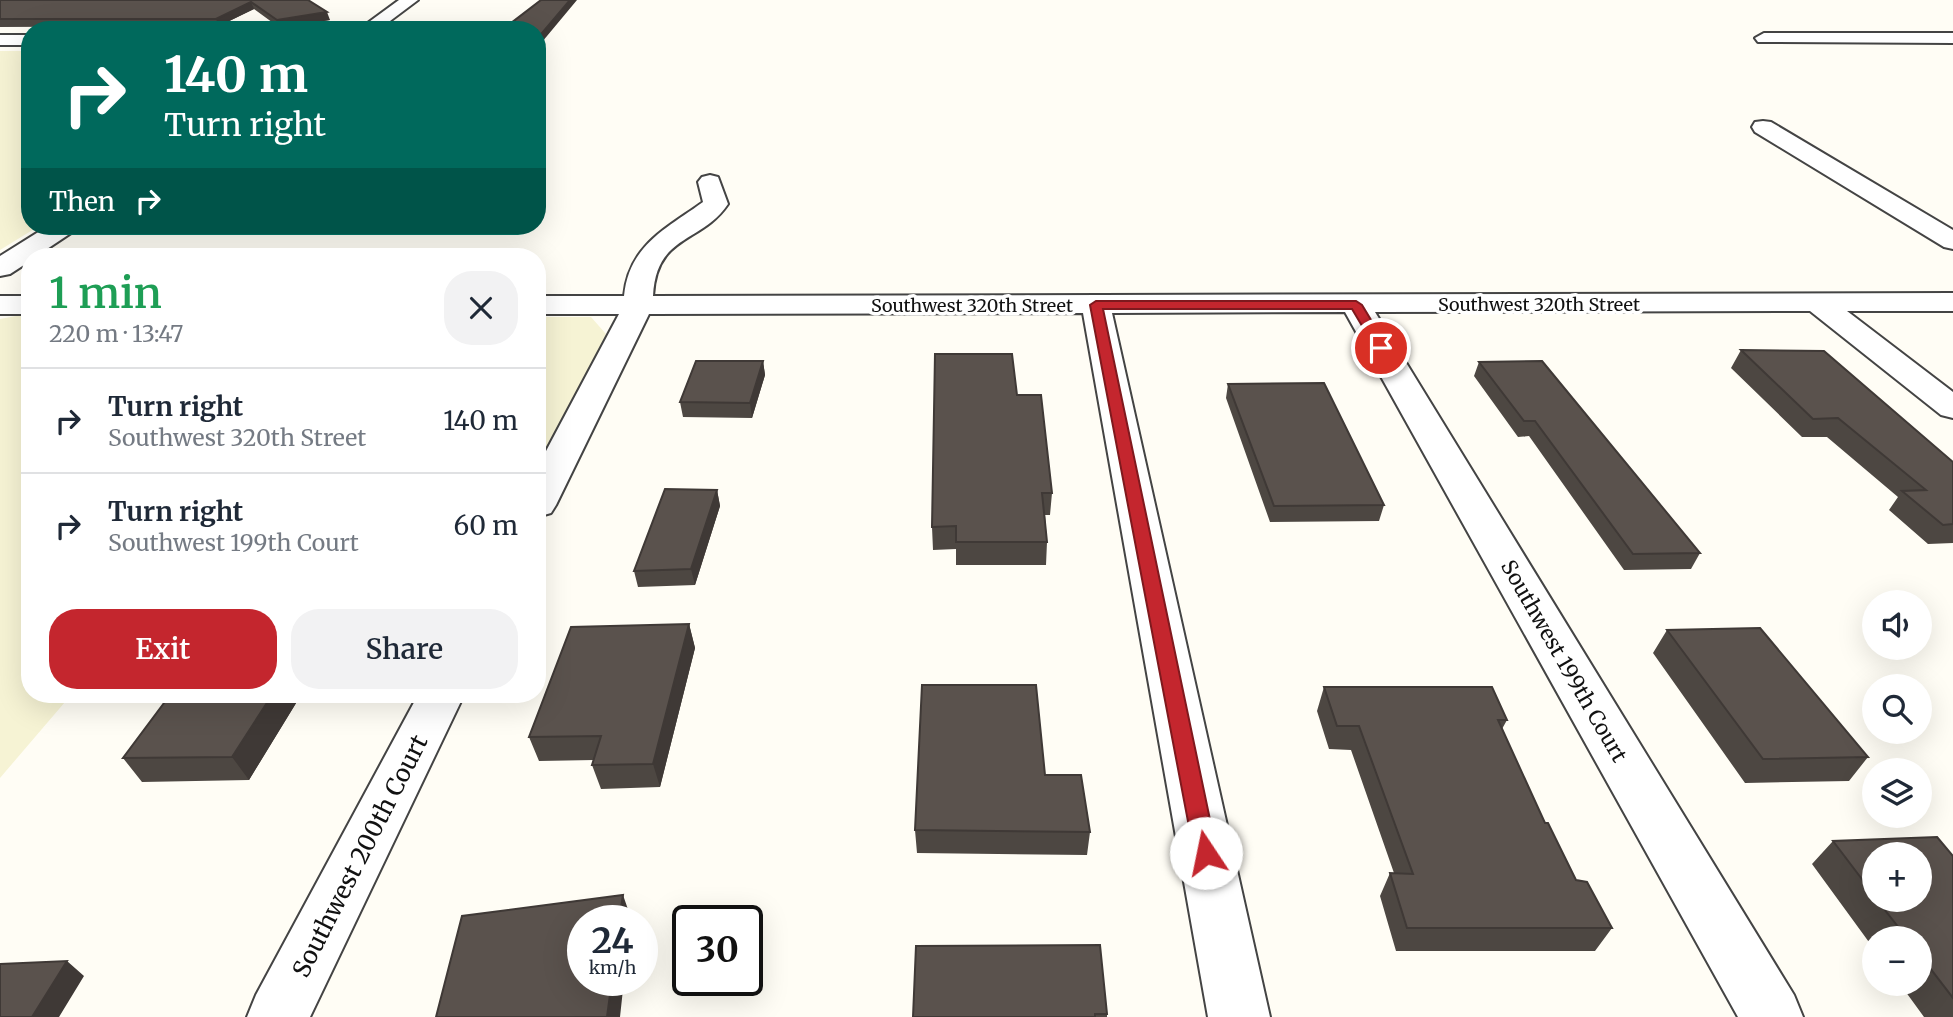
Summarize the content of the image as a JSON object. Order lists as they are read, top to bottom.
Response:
{
  "streets": {
    "street": ["Southwest 320th Street", "Southwest 199th Court", "Southwest 200th Court"]
  },
  "crossings": [
    ["Southwest 320th Street", "Southwest 199th Court"]
  ],
  "page": {
    "turn": ["140 m", "Turn right"],
    "then": "Then",
    "heading": ["1 min", "220 m · 13:47"],
    "list": [
      {
        "name": "Turn right",
        "note": "Southwest 320th Street",
        "value": "140 m"
      },
      {
        "name": "Turn right",
        "note": "Southwest 199th Court",
        "value": "60 m"
      }
    ],
    "map_buttons": ["+", "−"],
    "buttons": ["Exit", "Share"],
    "speed": "24 km/h",
    "limit": "30"
  }
}
